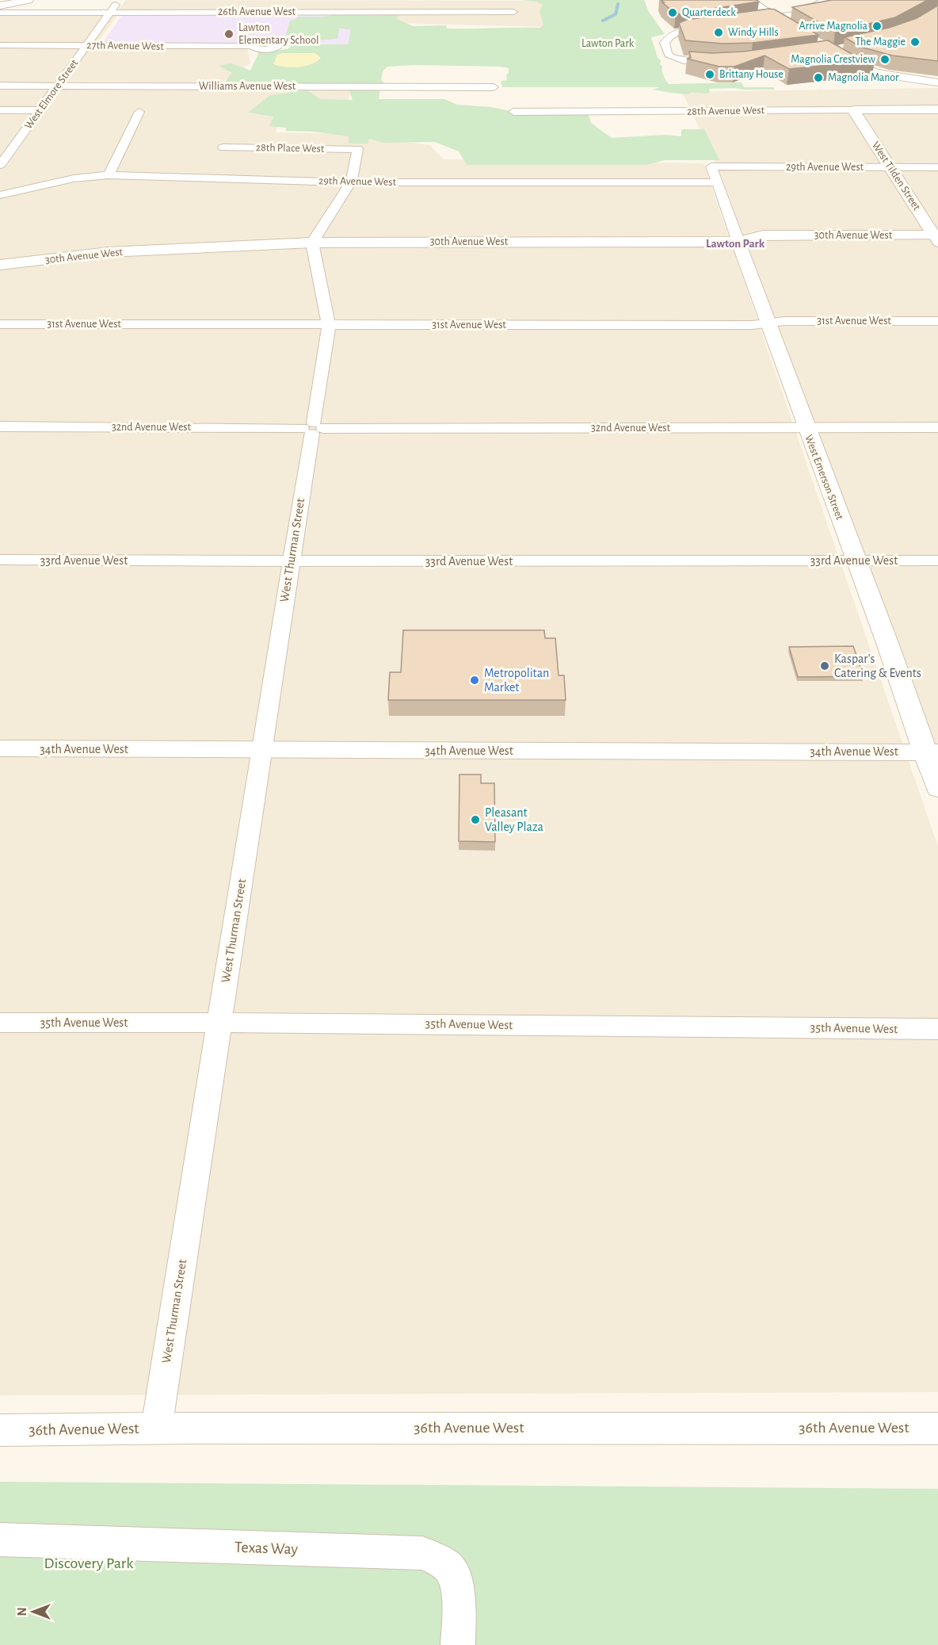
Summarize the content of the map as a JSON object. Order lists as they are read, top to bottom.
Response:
{
  "streets": {
    "street": [
      "26th Avenue West",
      "27th Avenue West",
      "Williams Avenue West",
      "West Elmore Street",
      "28th Avenue West",
      "28th Place West",
      "29th Avenue West",
      "West Tilden Street",
      "30th Avenue West",
      "31st Avenue West",
      "32nd Avenue West",
      "West Emerson Street",
      "West Thurman Street",
      "33rd Avenue West",
      "34th Avenue West",
      "35th Avenue West",
      "36th Avenue West",
      "Texas Way"
    ]
  },
  "crossings": [
    ["26th Avenue West", "West Elmore Street"],
    ["27th Avenue West", "West Elmore Street"],
    ["Williams Avenue West", "West Elmore Street"],
    ["28th Avenue West", "West Tilden Street"],
    ["28th Place West", "29th Avenue West"],
    ["29th Avenue West", "West Tilden Street"],
    ["29th Avenue West", "West Emerson Street"],
    ["West Tilden Street", "30th Avenue West"],
    ["30th Avenue West", "West Emerson Street"],
    ["30th Avenue West", "West Thurman Street"],
    ["31st Avenue West", "West Emerson Street"],
    ["31st Avenue West", "West Thurman Street"],
    ["32nd Avenue West", "West Emerson Street"],
    ["32nd Avenue West", "West Thurman Street"],
    ["West Emerson Street", "33rd Avenue West"],
    ["West Emerson Street", "34th Avenue West"],
    ["West Thurman Street", "33rd Avenue West"],
    ["West Thurman Street", "34th Avenue West"],
    ["West Thurman Street", "35th Avenue West"],
    ["West Thurman Street", "36th Avenue West"]
  ],
  "districts": ["Lawton Park"],
  "parks": ["Lawton Park", "Discovery Park"],
  "places": [
    "Quarterdeck",
    "Arrive Magnolia",
    "Windy Hills",
    "Lawton Elementary School",
    "The Maggie",
    "Magnolia Crestview",
    "Brittany House",
    "Magnolia Manor",
    "Kaspar's Catering & Events",
    "Metropolitan Market",
    "Pleasant Valley Plaza"
  ],
  "north": "left"
}
